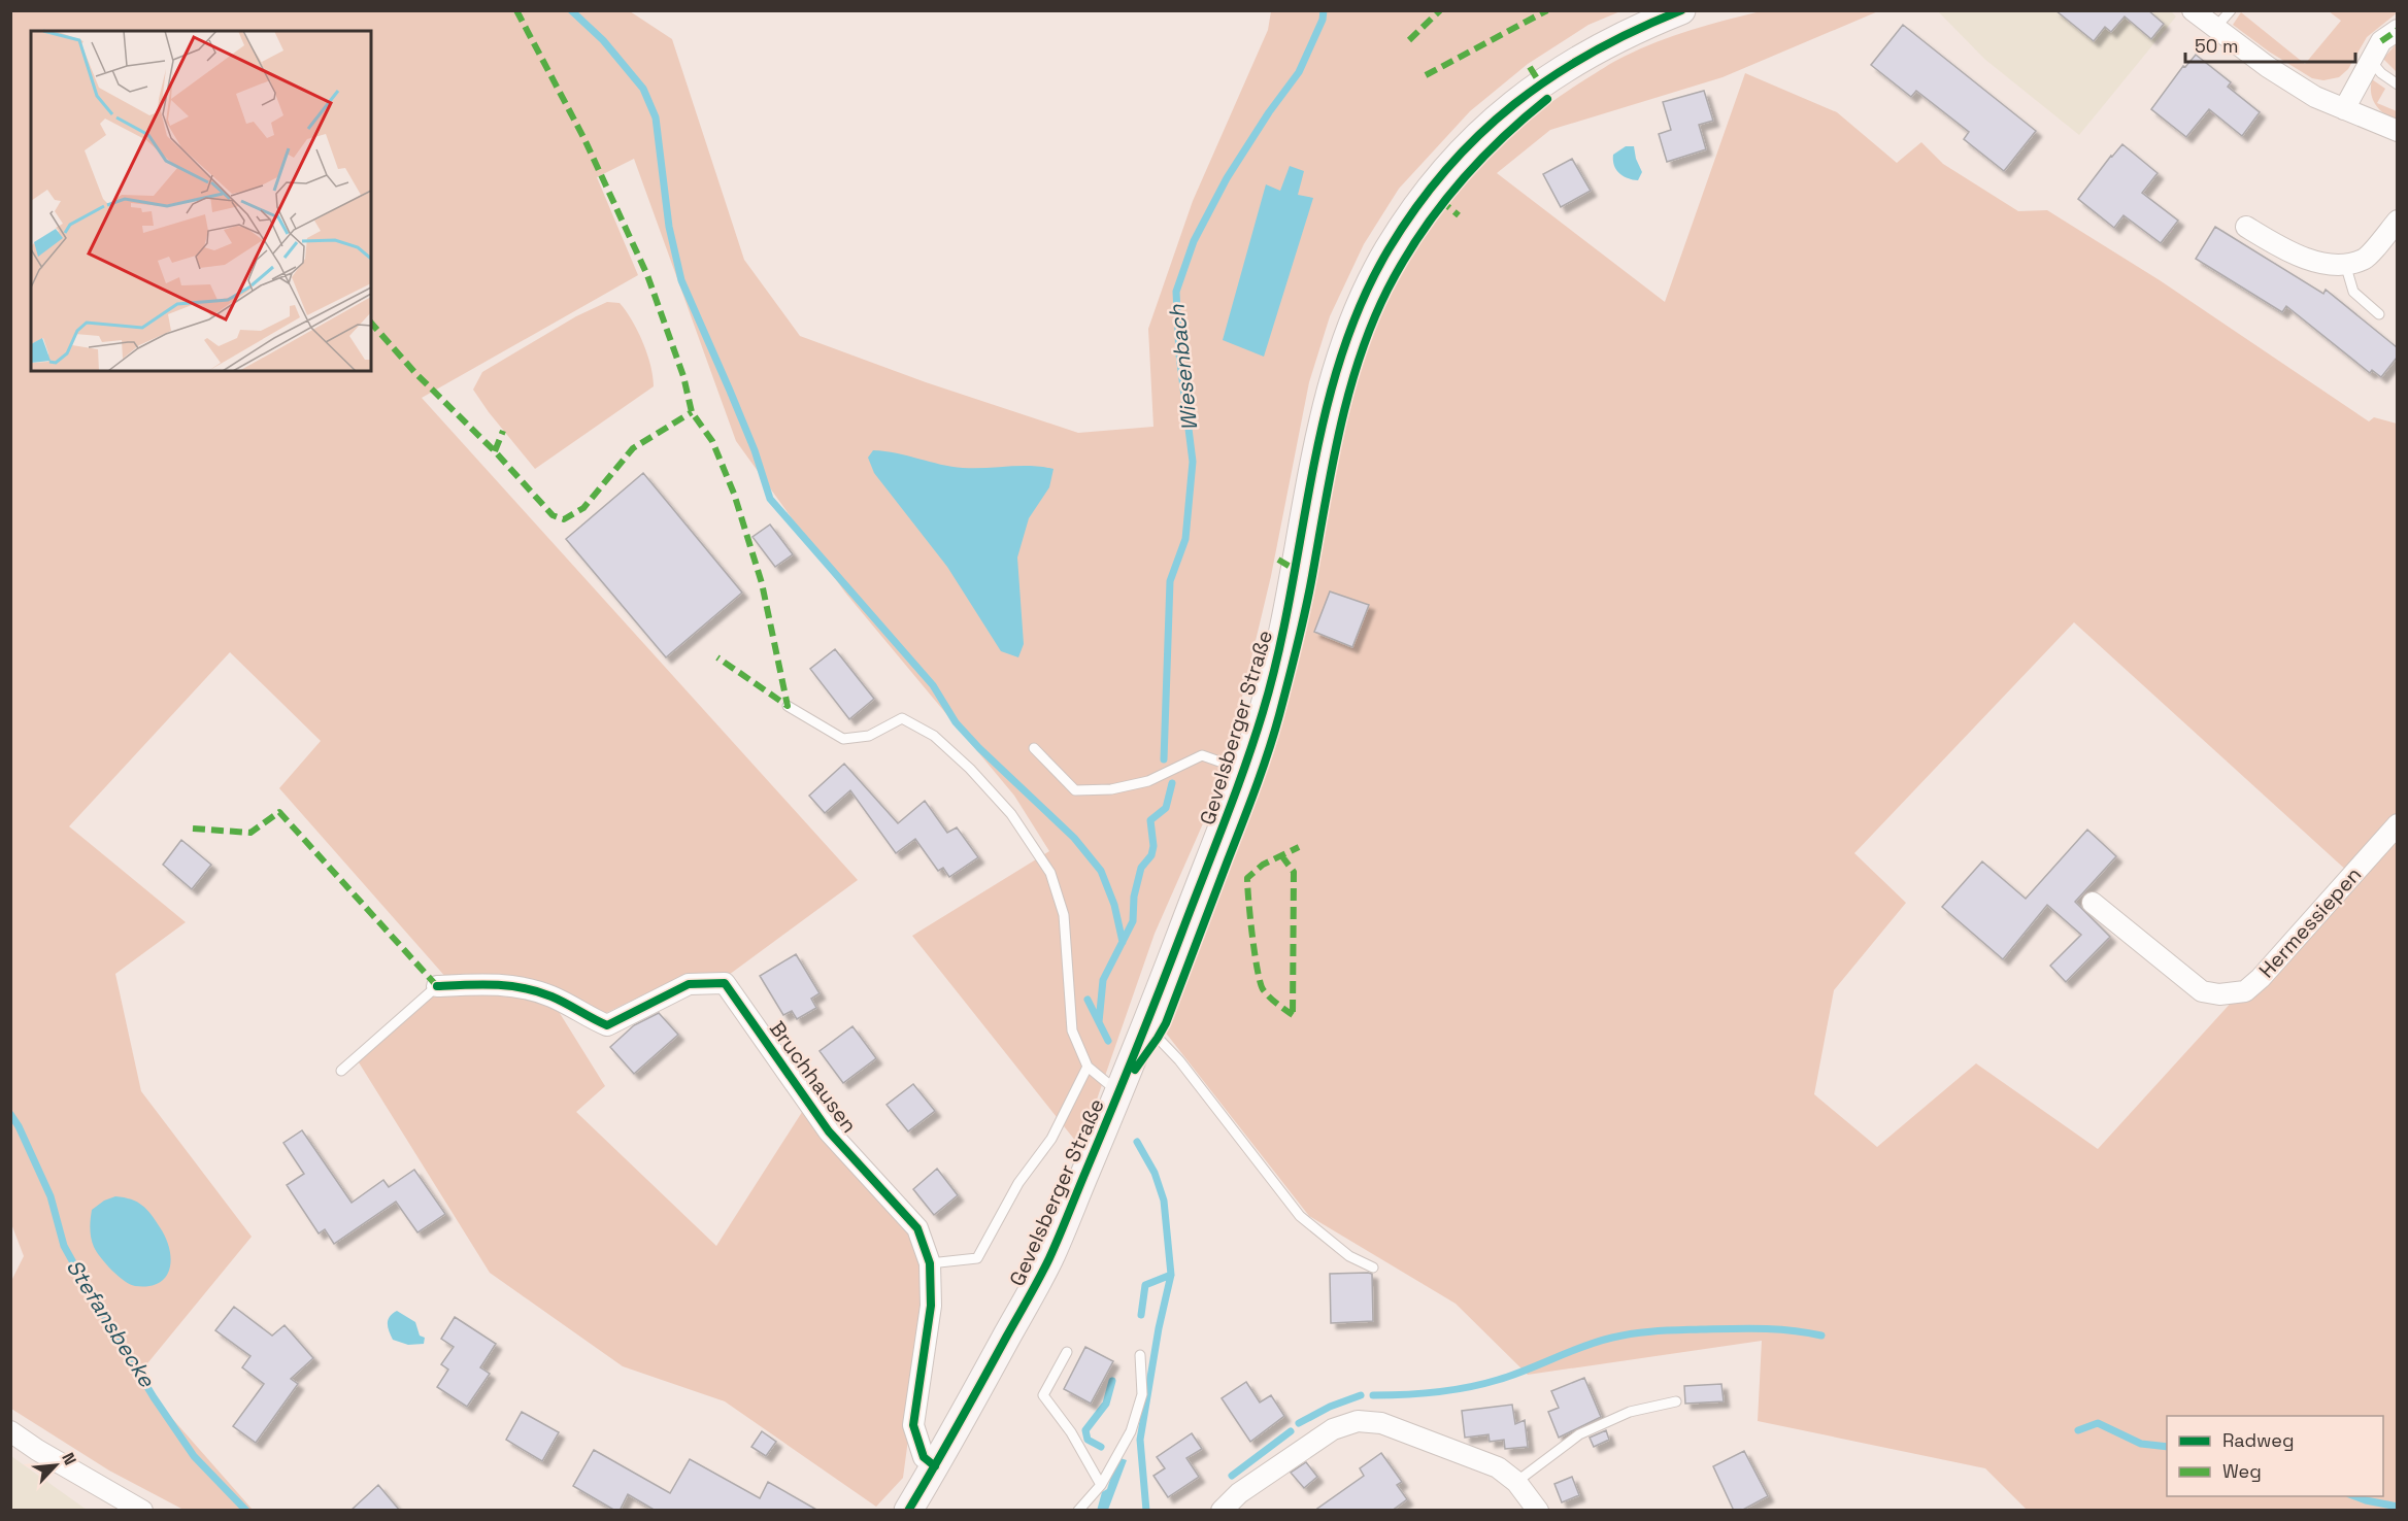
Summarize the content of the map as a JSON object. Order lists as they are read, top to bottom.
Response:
{
  "streets": {
    "main road": ["Gevelsberger Straße"],
    "street": ["Hermessiepen", "Bruchhausen"]
  },
  "crossings": [
    ["Gevelsberger Straße", "Bruchhausen"]
  ],
  "water": ["Wiesenbach", "Stefansbecke"],
  "legend": ["Radweg", "Weg"],
  "scale_bar": "50 m",
  "north": "top right"
}
